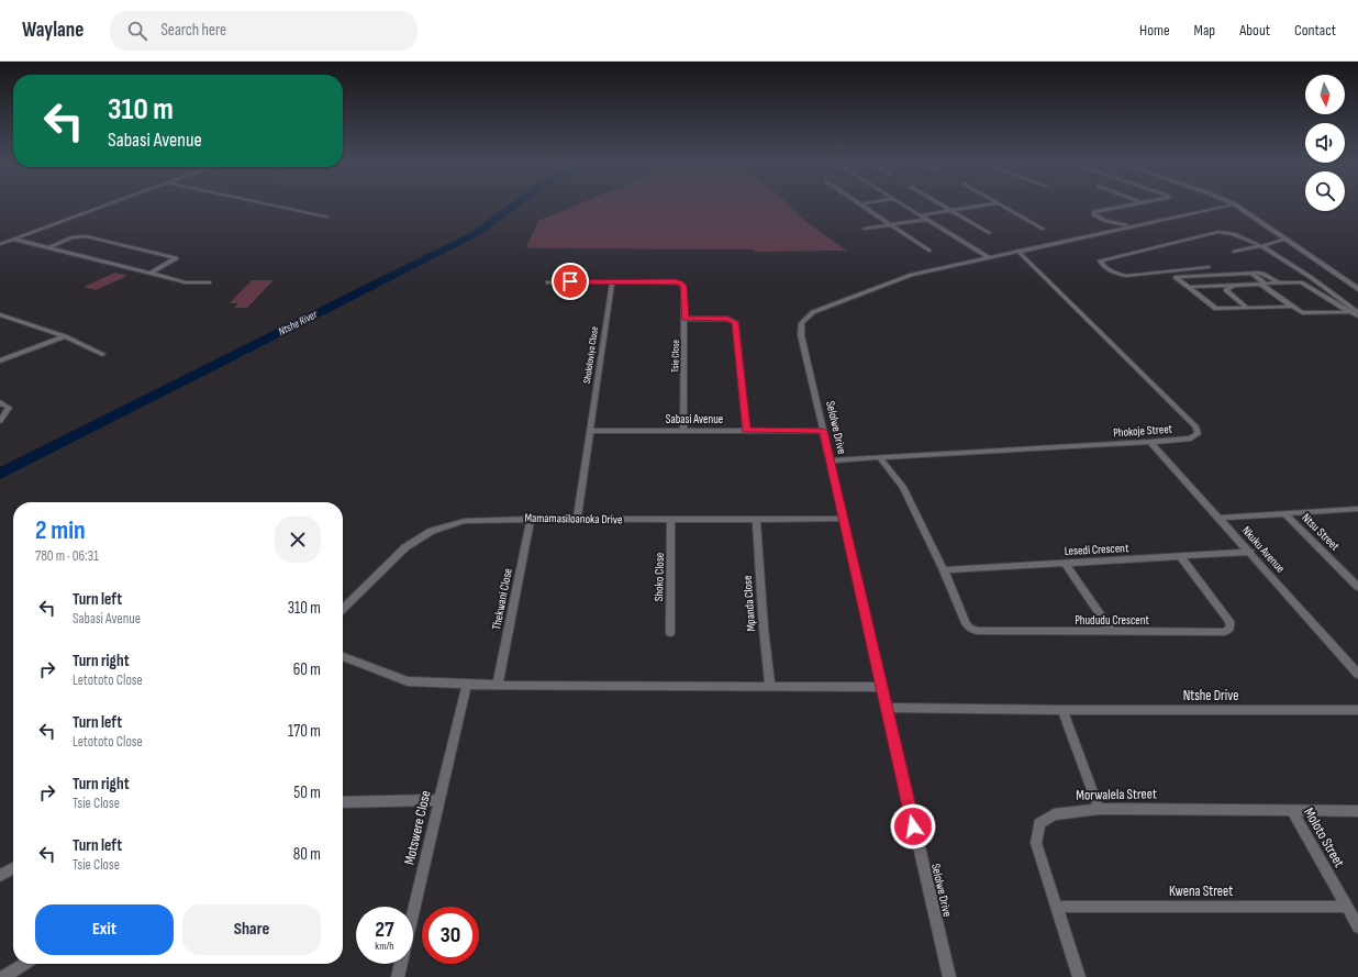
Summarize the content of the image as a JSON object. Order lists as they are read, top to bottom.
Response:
{
  "streets": {
    "street": [
      "Shololoviya Close",
      "Tsie Close",
      "Sabasi Avenue",
      "Selolwe Drive",
      "Phokoje Street",
      "Mamamasiloanoka Drive",
      "Ntsu Street",
      "Lesedi Crescent",
      "Nkuku Avenue",
      "Shoko Close",
      "Thekwani Close",
      "Mpanda Close",
      "Phududu Crescent",
      "Ntshe Drive",
      "Morwalela Street",
      "Motswere Close",
      "Moloto Street",
      "Kwena Street"
    ]
  },
  "crossings": [
    ["Shololoviya Close", "Tsie Close"],
    ["Shololoviya Close", "Sabasi Avenue"],
    ["Shololoviya Close", "Mamamasiloanoka Drive"],
    ["Tsie Close", "Sabasi Avenue"],
    ["Sabasi Avenue", "Selolwe Drive"],
    ["Selolwe Drive", "Phokoje Street"],
    ["Selolwe Drive", "Mamamasiloanoka Drive"],
    ["Selolwe Drive", "Ntshe Drive"],
    ["Phokoje Street", "Nkuku Avenue"],
    ["Phokoje Street", "Phududu Crescent"],
    ["Mamamasiloanoka Drive", "Shoko Close"],
    ["Mamamasiloanoka Drive", "Thekwani Close"],
    ["Mamamasiloanoka Drive", "Mpanda Close"],
    ["Ntsu Street", "Nkuku Avenue"],
    ["Lesedi Crescent", "Nkuku Avenue"],
    ["Lesedi Crescent", "Phududu Crescent"],
    ["Morwalela Street", "Moloto Street"],
    ["Morwalela Street", "Kwena Street"],
    ["Moloto Street", "Kwena Street"]
  ],
  "water": ["Ntshe River"],
  "north": "bottom",
  "page": {
    "header": "Waylane",
    "search": "Search here",
    "nav": [
      "Home",
      "Map",
      "About",
      "Contact"
    ],
    "turn": ["310 m", "Sabasi Avenue"],
    "heading": ["2 min", "780 m · 06:31"],
    "list": [
      {
        "name": "Turn left",
        "note": "Sabasi Avenue",
        "value": "310 m"
      },
      {
        "name": "Turn right",
        "note": "Letototo Close",
        "value": "60 m"
      },
      {
        "name": "Turn left",
        "note": "Letototo Close",
        "value": "170 m"
      },
      {
        "name": "Turn right",
        "note": "Tsie Close",
        "value": "50 m"
      },
      {
        "name": "Turn left",
        "note": "Tsie Close",
        "value": "80 m"
      }
    ],
    "buttons": ["Exit", "Share"],
    "speed": "27 km/h",
    "limit": "30"
  }
}
